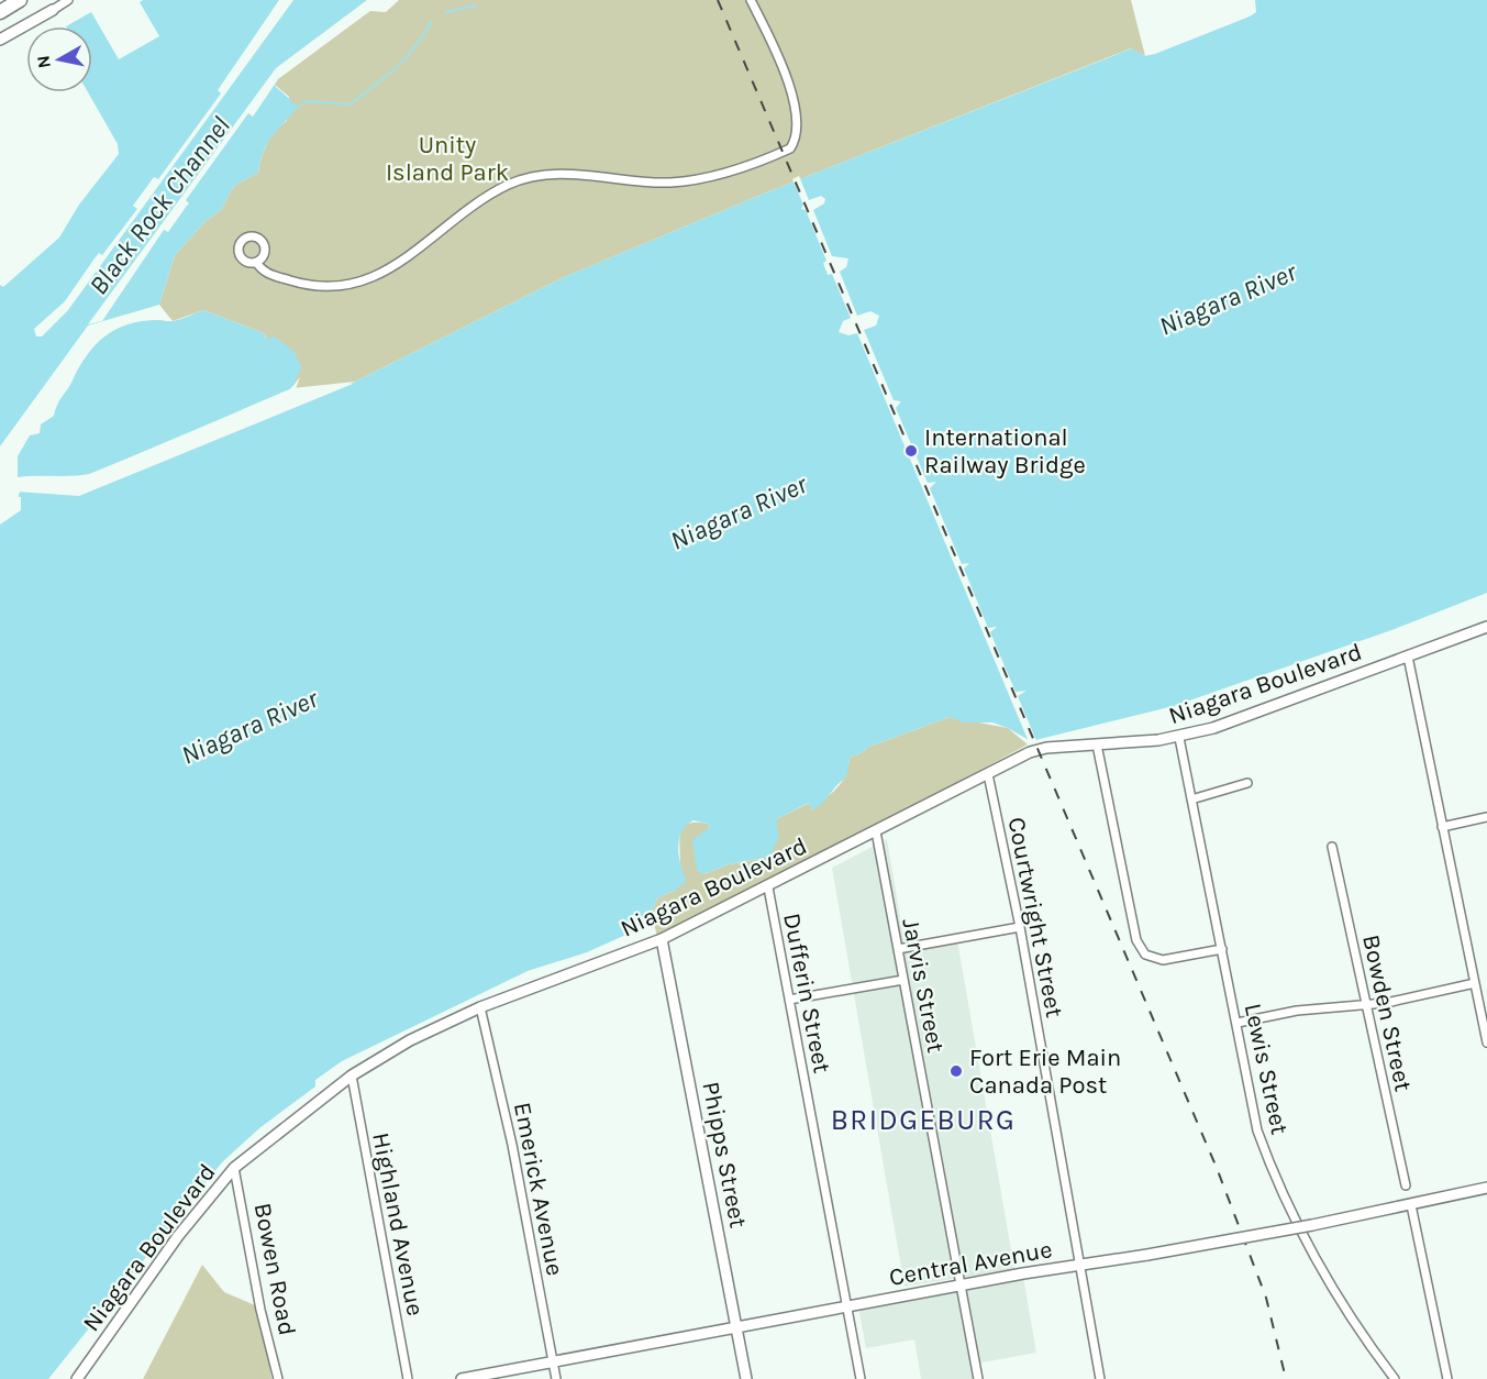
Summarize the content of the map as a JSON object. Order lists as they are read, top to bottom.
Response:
{
  "streets": {
    "main road": ["Niagara Boulevard", "Phipps Street", "Central Avenue"],
    "street": [
      "Courtwright Street",
      "Jarvis Street",
      "Dufferin Street",
      "Bowden Street",
      "Lewis Street",
      "Emerick Avenue",
      "Highland Avenue",
      "Bowen Road"
    ]
  },
  "crossings": [
    ["Niagara Boulevard", "Courtwright Street"],
    ["Niagara Boulevard", "Jarvis Street"],
    ["Niagara Boulevard", "Dufferin Street"],
    ["Niagara Boulevard", "Lewis Street"],
    ["Niagara Boulevard", "Phipps Street"],
    ["Niagara Boulevard", "Emerick Avenue"],
    ["Niagara Boulevard", "Highland Avenue"],
    ["Niagara Boulevard", "Bowen Road"],
    ["Courtwright Street", "Central Avenue"],
    ["Jarvis Street", "Central Avenue"],
    ["Dufferin Street", "Central Avenue"],
    ["Phipps Street", "Central Avenue"],
    ["Emerick Avenue", "Central Avenue"]
  ],
  "districts": ["BRIDGEBURG"],
  "water": ["Black Rock Channel", "Niagara River"],
  "parks": ["Unity Island Park"],
  "places": ["International Railway Bridge", "Fort Erie Main Canada Post"],
  "north": "left"
}
